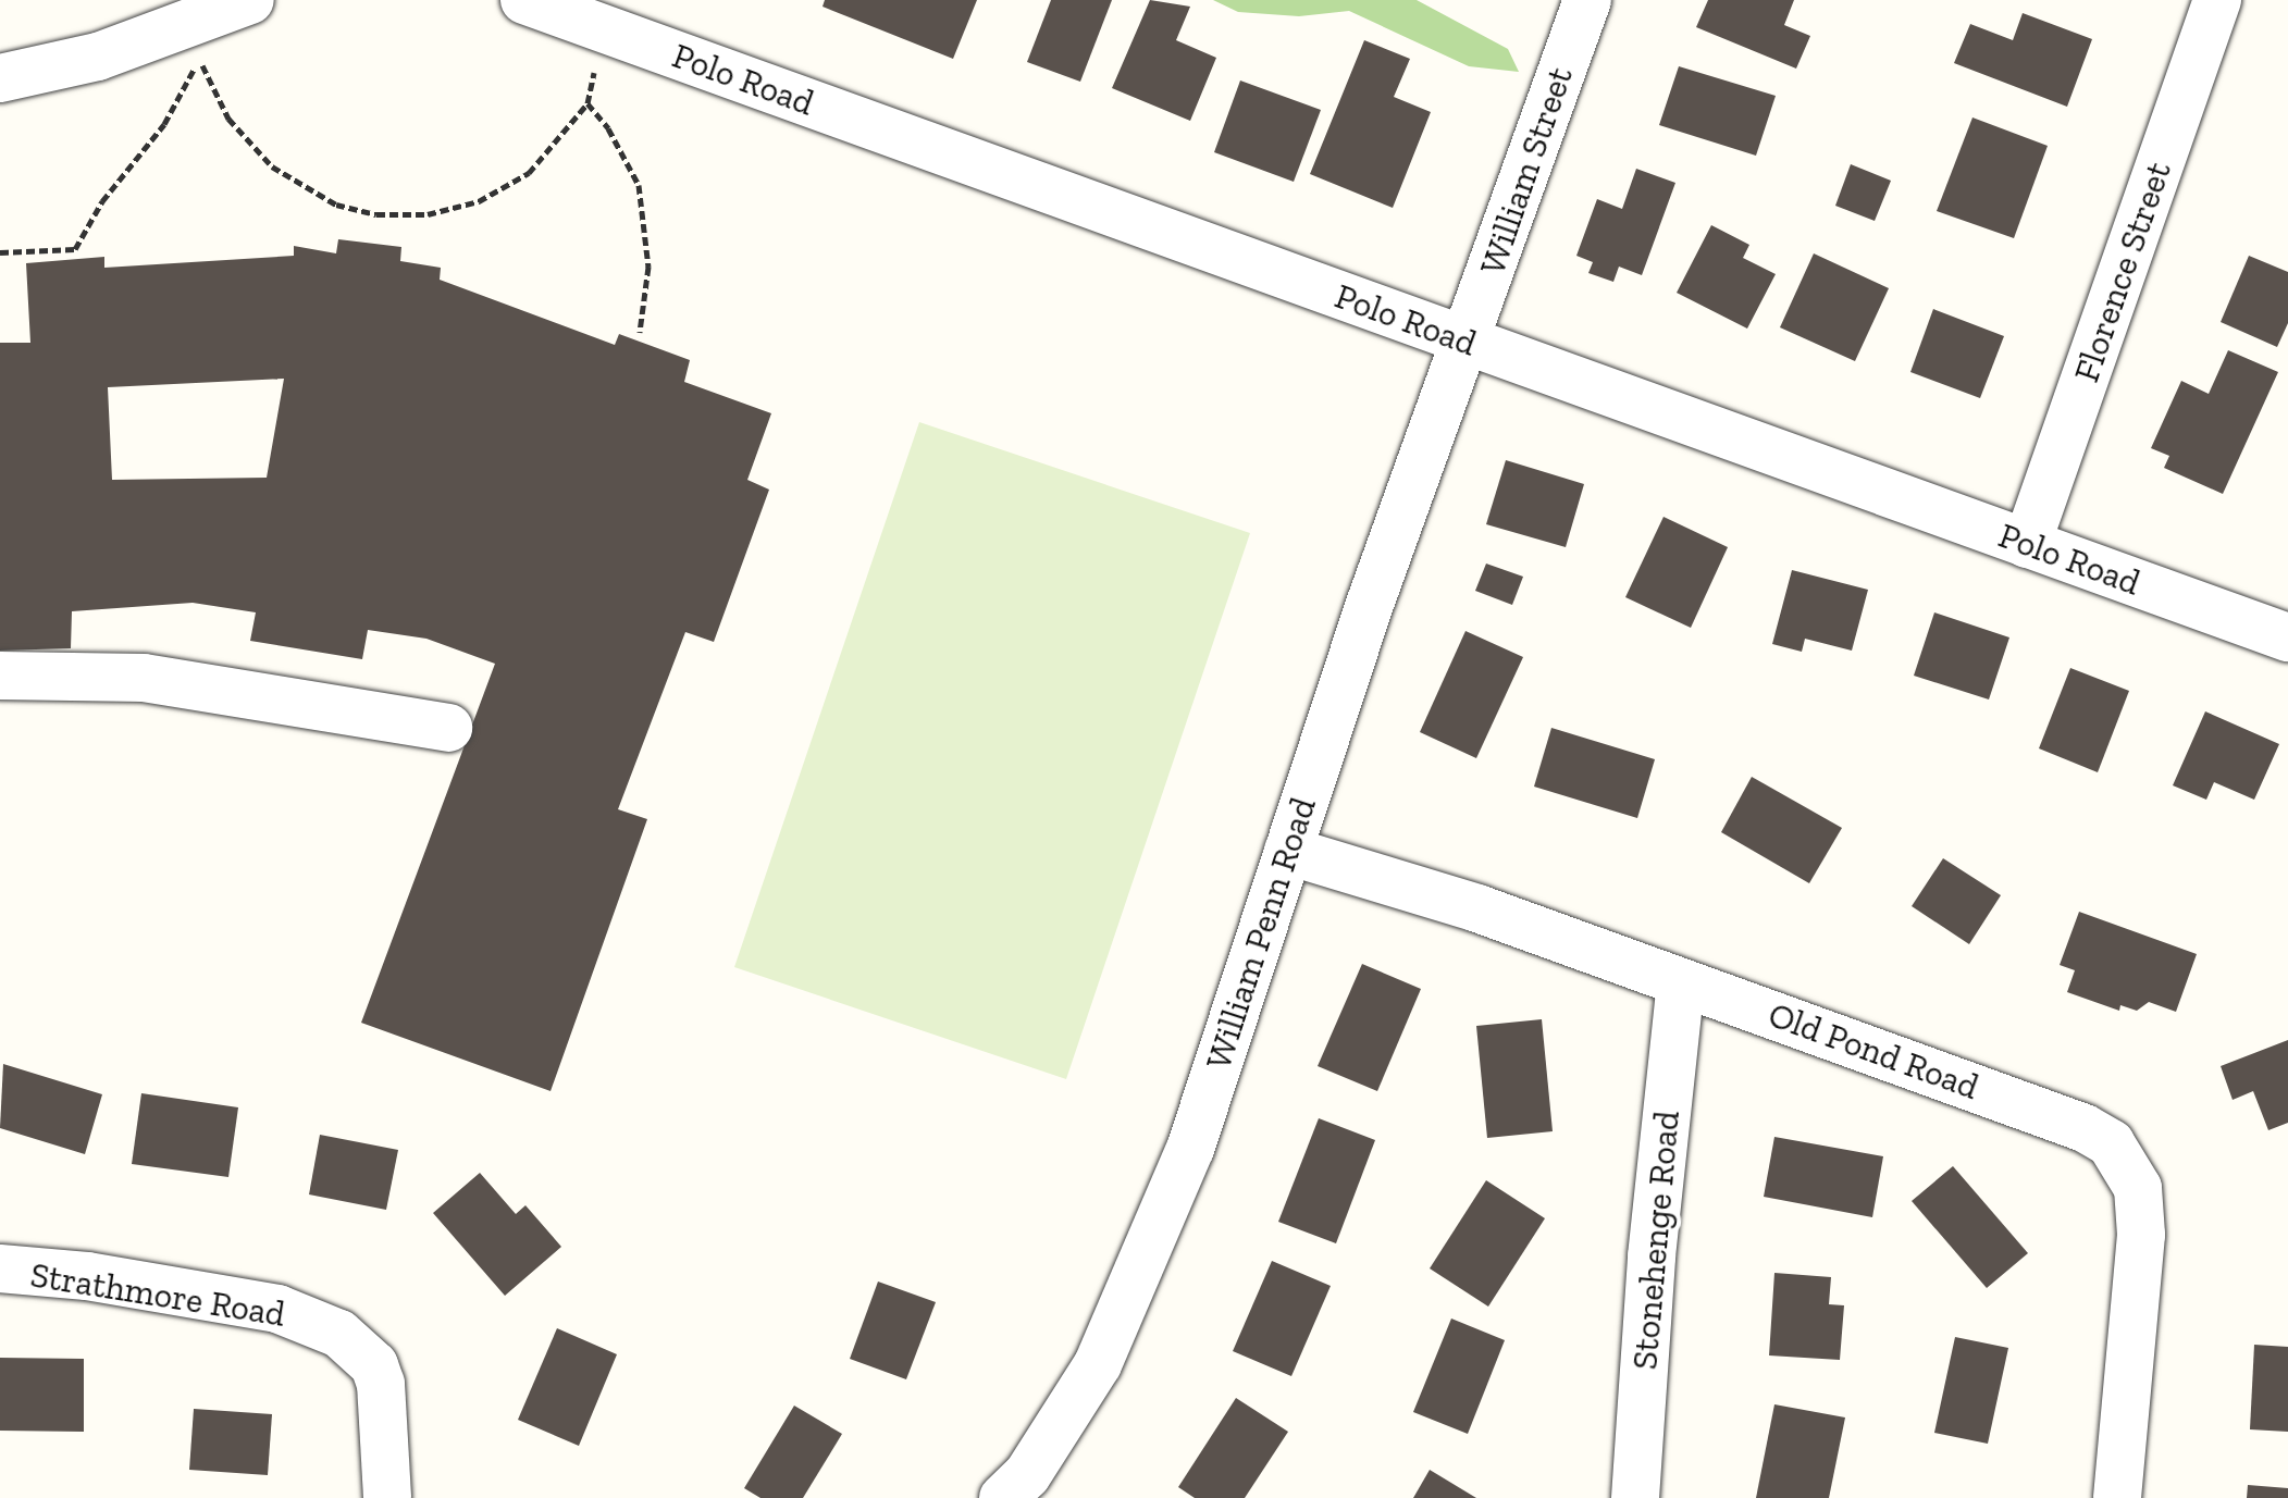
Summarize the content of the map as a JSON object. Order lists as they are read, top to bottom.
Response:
{
  "streets": {
    "street": [
      "Polo Road",
      "William Street",
      "Florence Street",
      "William Penn Road",
      "Old Pond Road",
      "Stonehenge Road",
      "Strathmore Road"
    ]
  },
  "crossings": [
    ["Polo Road", "William Street"],
    ["Polo Road", "Florence Street"],
    ["Polo Road", "William Penn Road"],
    ["William Street", "William Penn Road"],
    ["William Penn Road", "Old Pond Road"],
    ["Old Pond Road", "Stonehenge Road"]
  ]
}
